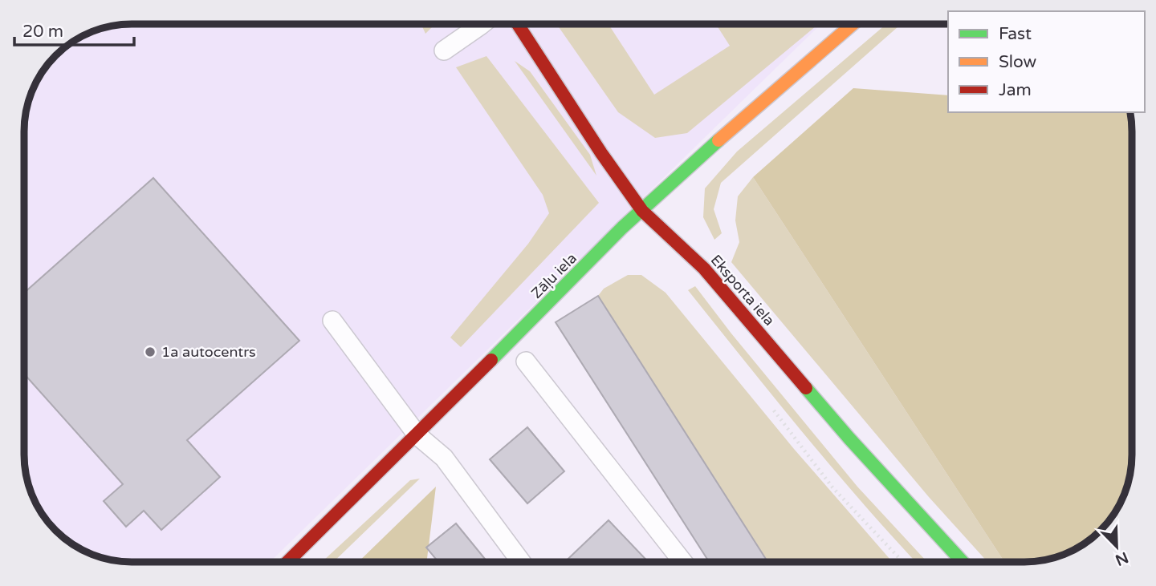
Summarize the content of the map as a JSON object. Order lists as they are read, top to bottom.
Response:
{
  "streets": {
    "street": ["Zāļu iela", "Eksporta iela"]
  },
  "crossings": [
    ["Zāļu iela", "Eksporta iela"]
  ],
  "places": ["1a autocentrs"],
  "legend": ["Fast", "Slow", "Jam"],
  "scale_bar": "20 m",
  "north": "bottom right"
}
